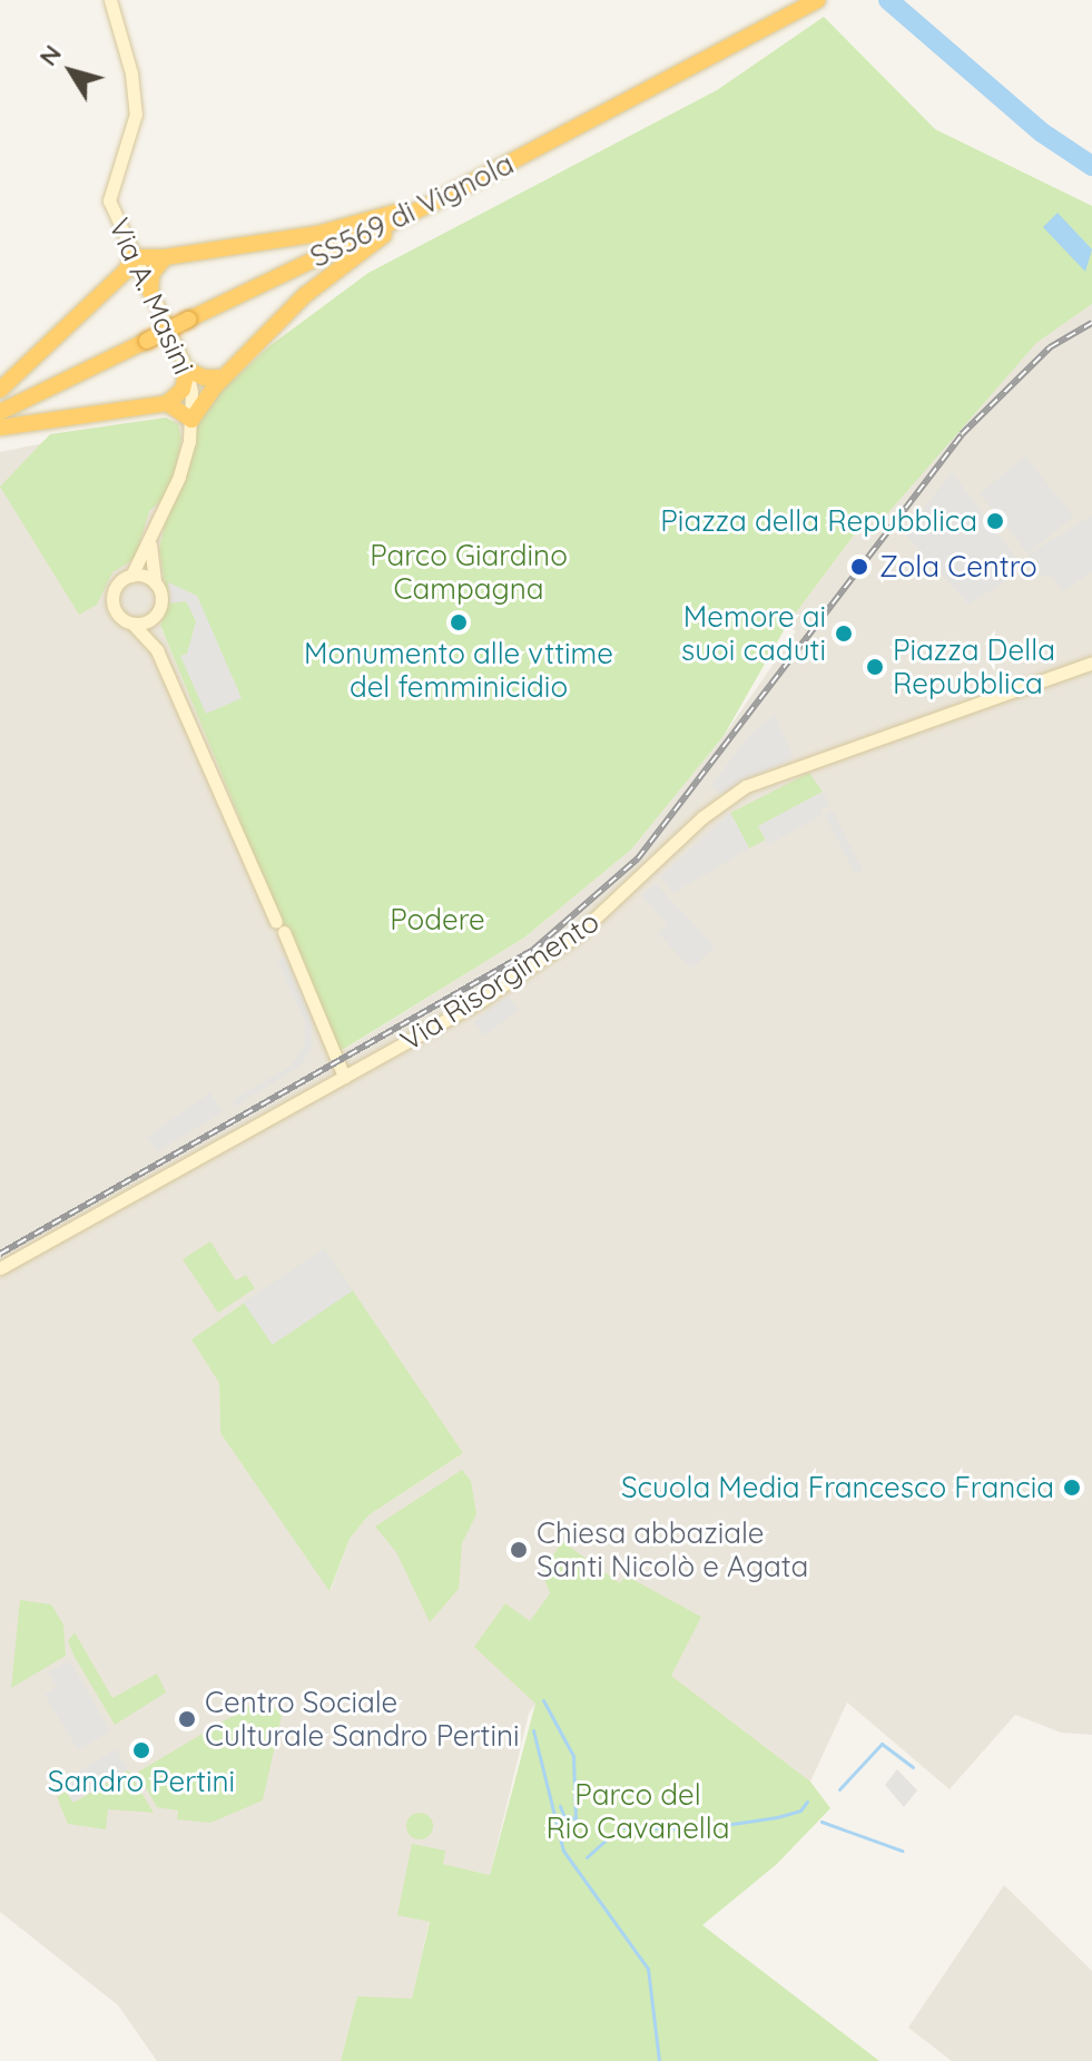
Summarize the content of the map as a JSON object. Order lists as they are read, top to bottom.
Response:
{
  "streets": {
    "highway": ["SS569 di Vignola"],
    "street": ["Via A. Masini", "Via Risorgimento"]
  },
  "crossings": [
    ["Via A. Masini", "Via Risorgimento"]
  ],
  "parks": ["Parco Giardino Campagna", "Podere", "Parco del Rio Cavanella"],
  "places": [
    "Piazza della Repubblica",
    "Zola Centro",
    "Monumento alle vttime del femminicidio",
    "Memore ai suoi caduti",
    "Piazza Della Repubblica",
    "Scuola Media Francesco Francia",
    "Chiesa abbaziale Santi Nicolò e Agata",
    "Centro Sociale Culturale Sandro Pertini",
    "Sandro Pertini"
  ],
  "north": "top left"
}
